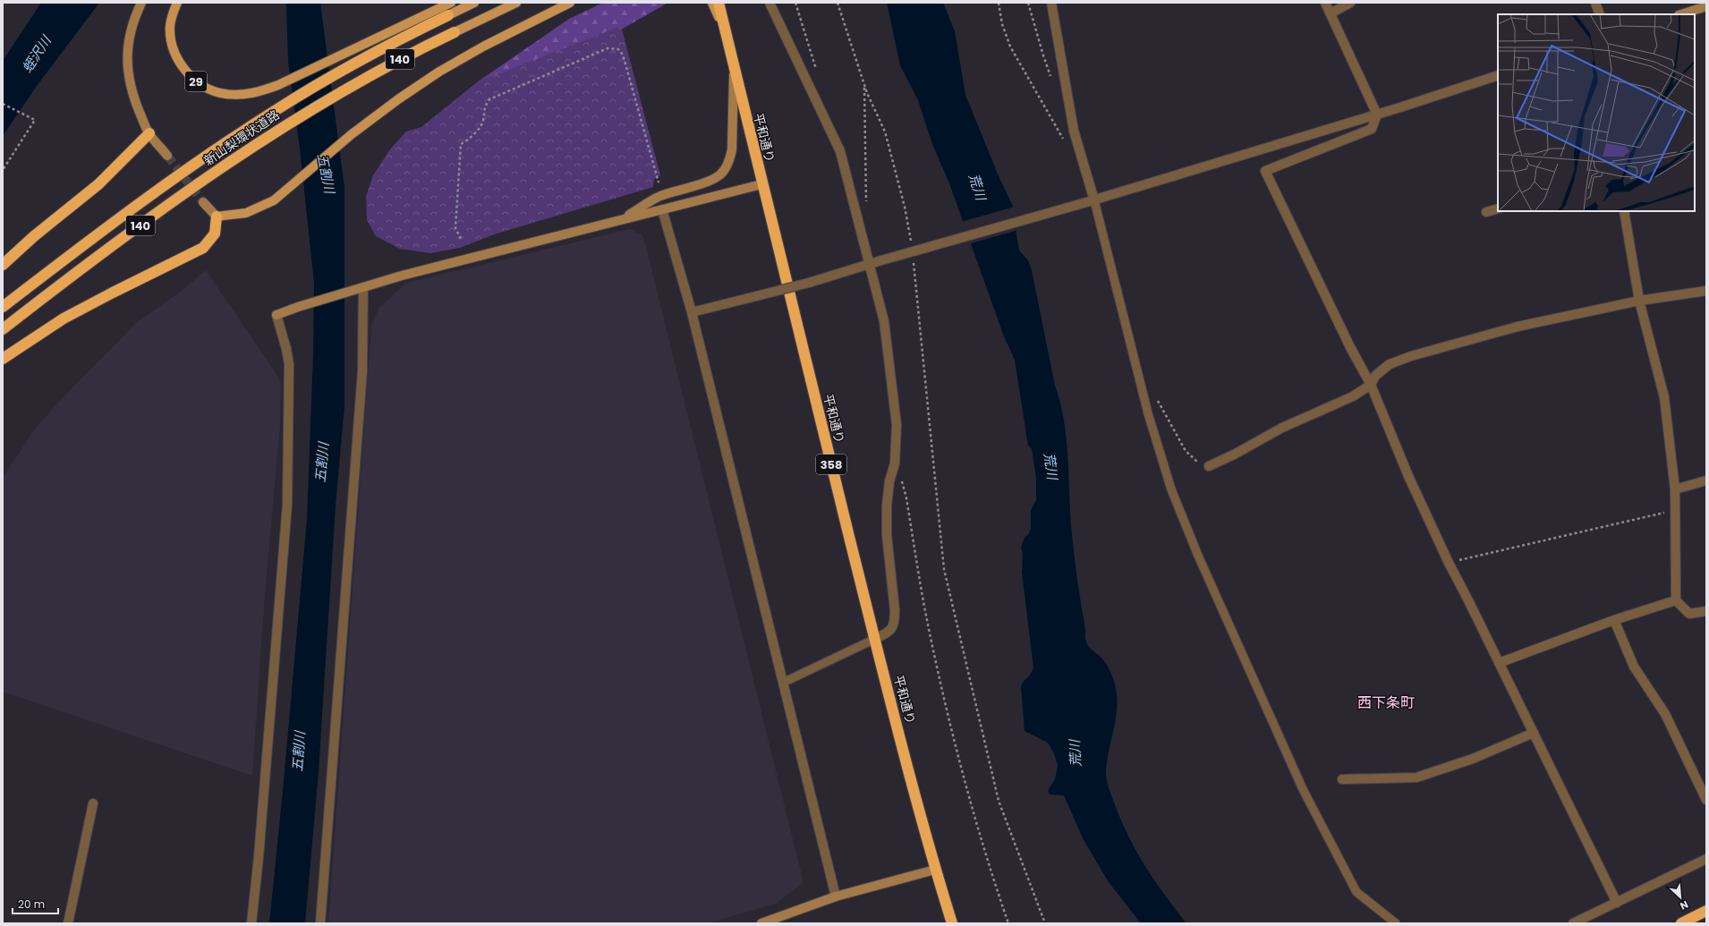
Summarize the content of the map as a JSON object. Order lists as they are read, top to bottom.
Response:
{
  "streets": {
    "highway": [
      "140",
      "新山梨環状道路",
      "平和通り",
      "358"
    ],
    "main road": ["29"]
  },
  "districts": ["西下条町"],
  "water": ["蛭沢川", "五割川", "荒川"],
  "scale_bar": "20 m",
  "north": "bottom right"
}
